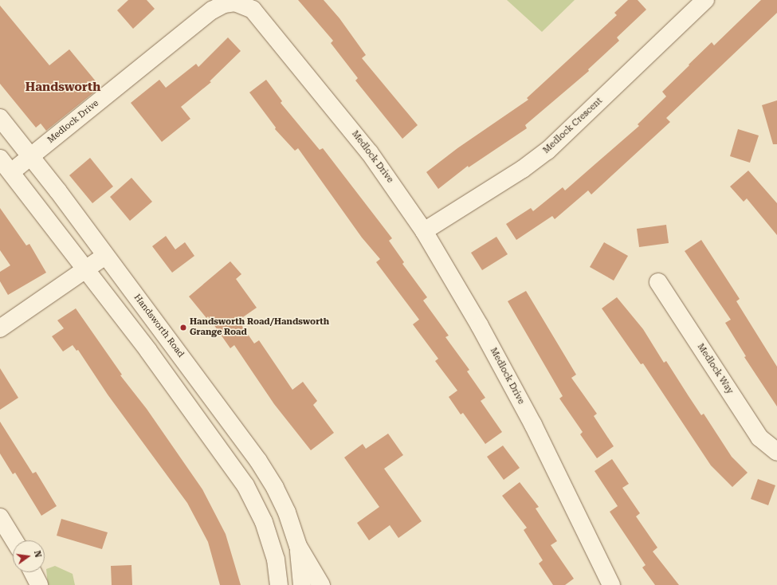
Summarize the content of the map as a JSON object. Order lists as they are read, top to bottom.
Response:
{
  "streets": {
    "street": [
      "Medlock Drive",
      "Medlock Crescent",
      "Handsworth Road",
      "Medlock Way"
    ]
  },
  "crossings": [
    ["Medlock Drive", "Medlock Crescent"],
    ["Medlock Drive", "Handsworth Road"]
  ],
  "districts": ["Handsworth"],
  "places": ["Handsworth Road/Handsworth Grange Road"],
  "north": "right"
}
